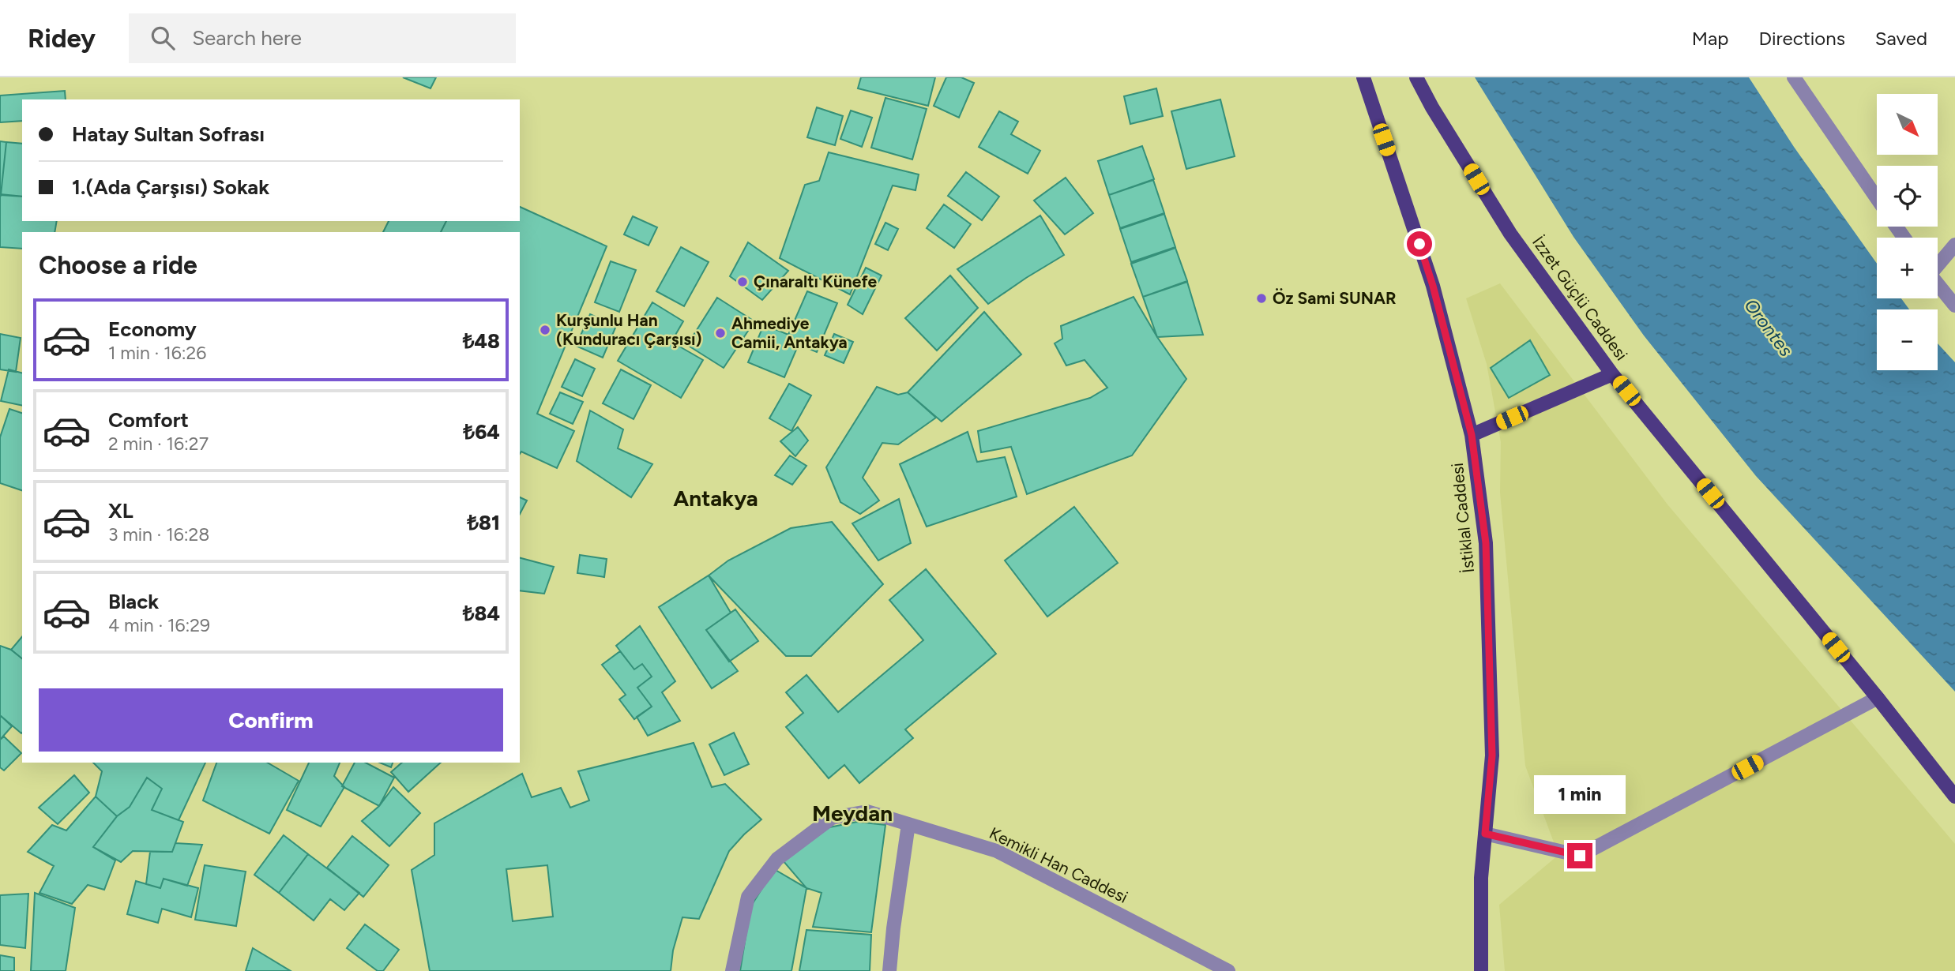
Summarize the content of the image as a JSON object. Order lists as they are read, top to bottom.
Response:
{
  "streets": {
    "main road": ["İzzet Güçlü Caddesi", "İstiklal Caddesi"],
    "street": ["Kemikli Han Caddesi"]
  },
  "districts": ["Antakya", "Meydan"],
  "water": ["Orontes"],
  "places": [
    "Çınaraltı Künefe",
    "Öz Sami SUNAR",
    "Kurşunlu Han (Kunduracı Çarşısı)",
    "Ahmediye Camii, Antakya"
  ],
  "north": "bottom right",
  "page": {
    "header": "Ridey",
    "search": "Search here",
    "nav": ["Map", "Directions", "Saved"],
    "map_buttons": ["+", "−"],
    "banner": ["Hatay Sultan Sofrası", "1.(Ada Çarşısı) Sokak"],
    "heading": "Choose a ride",
    "list": [
      {
        "name": "Economy",
        "note": "1 min · 16:26",
        "value": "₺48"
      },
      {
        "name": "Comfort",
        "note": "2 min · 16:27",
        "value": "₺64"
      },
      {
        "name": "XL",
        "note": "3 min · 16:28",
        "value": "₺81"
      },
      {
        "name": "Black",
        "note": "4 min · 16:29",
        "value": "₺84"
      }
    ],
    "buttons": "Confirm",
    "bubble": "1 min"
  }
}
